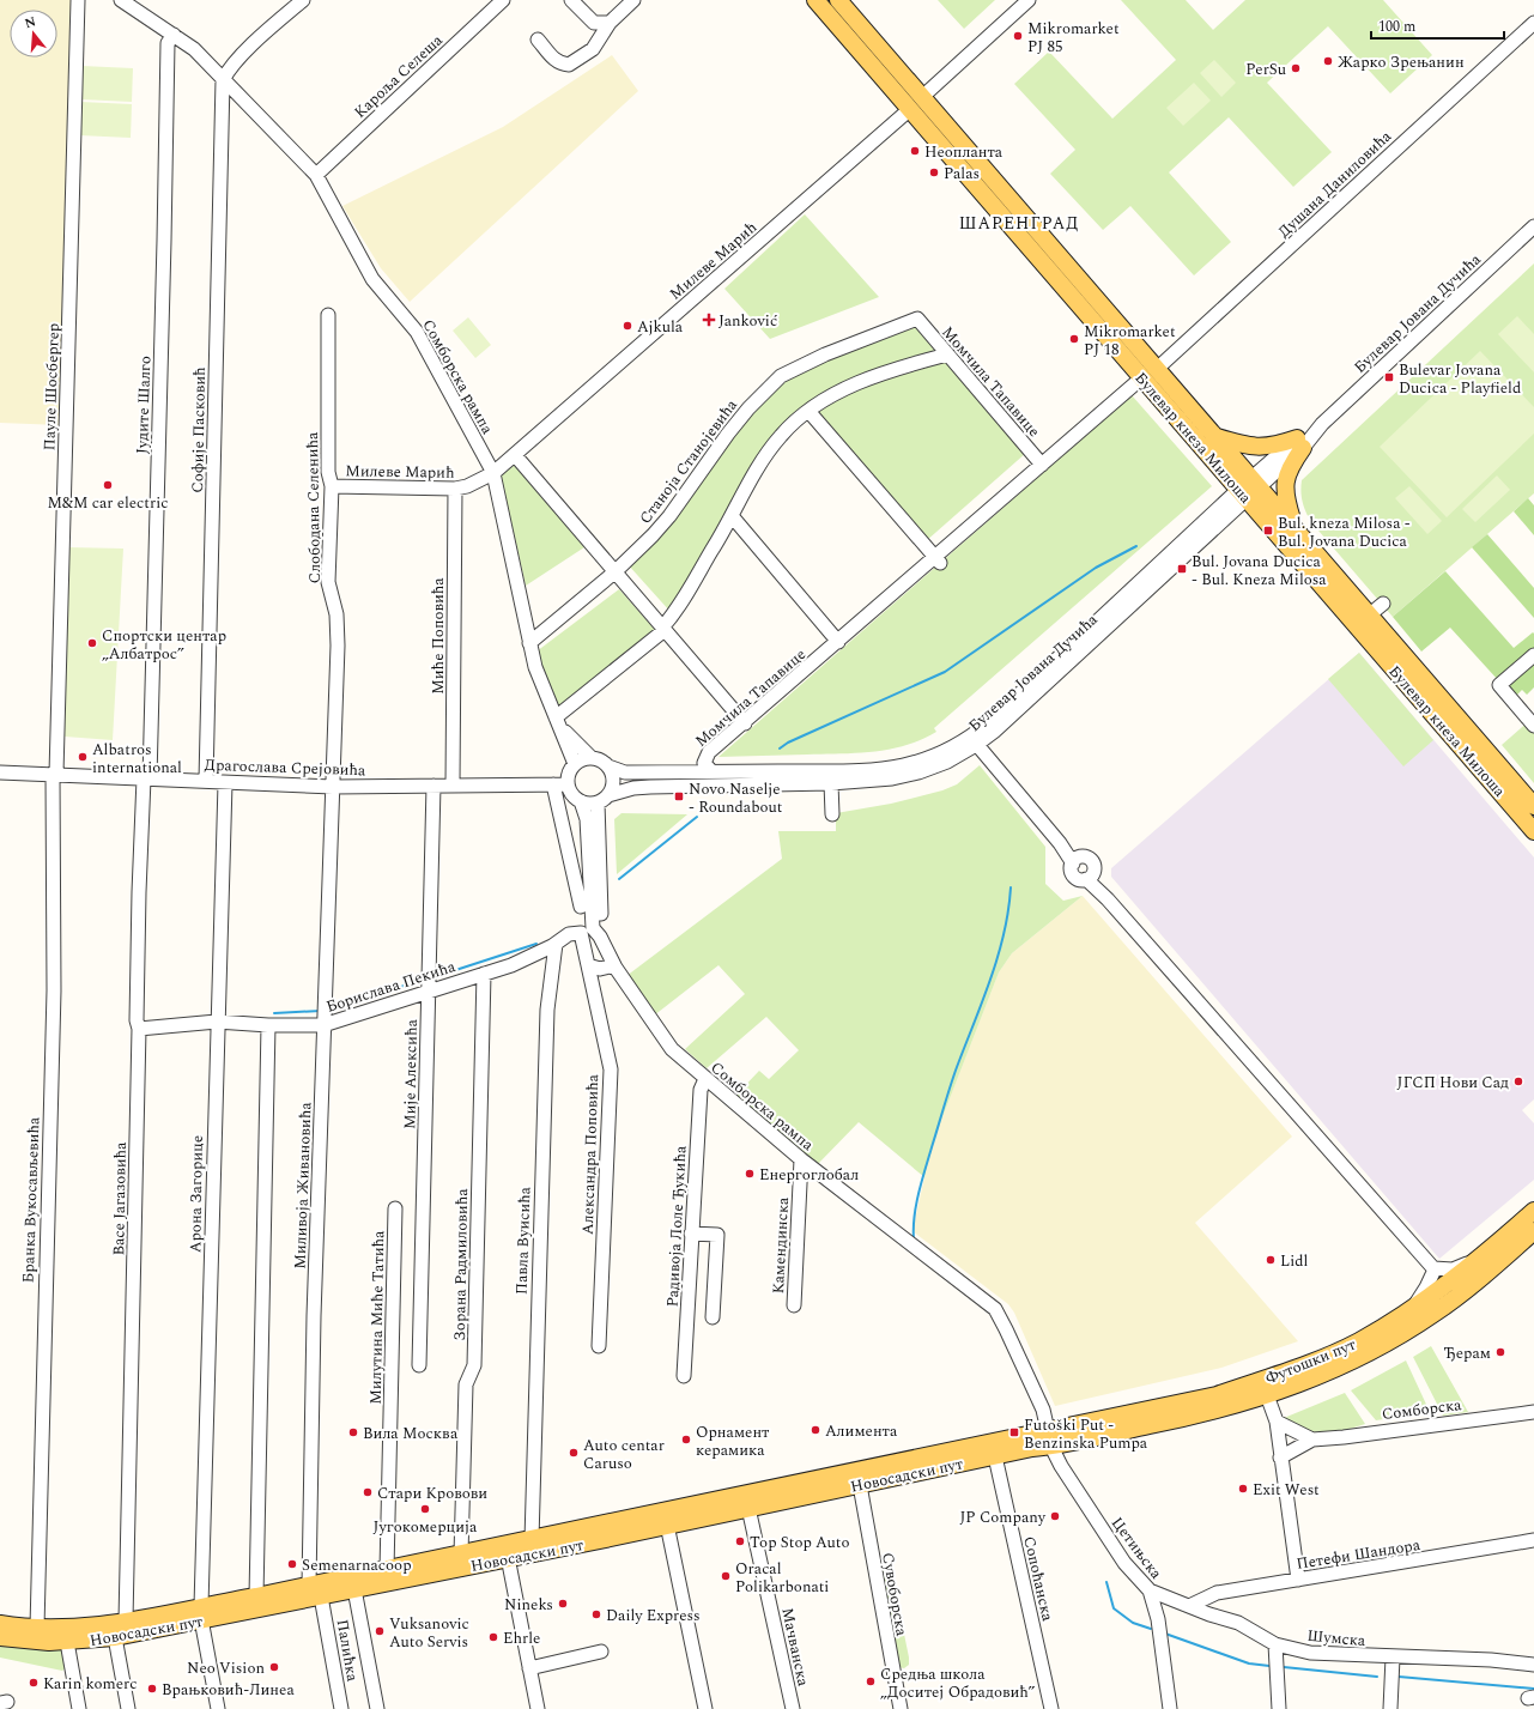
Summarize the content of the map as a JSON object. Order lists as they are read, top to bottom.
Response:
{
  "streets": {
    "main road": ["Булевар кнеза Милоша", "Футошки пут", "Новосадски пут"],
    "street": [
      "Кароља Селеша",
      "Душана Даниловића",
      "Милеве Марић",
      "Булевар Јована Дучића",
      "Сомборска рампа",
      "Момчила Тапавице",
      "Пауле Шосбергер",
      "Јудите Шалго",
      "Софије Пасковић",
      "Станоја Станојевића",
      "Слободана Селенића",
      "Миће Поповића",
      "Драгослава Срејовића",
      "Борислава Пекића",
      "Мије Алексића",
      "Александра Поповића",
      "Миливоја Живановића",
      "Арона Загорице",
      "Васе Јагазовића",
      "Бранка Вукосављевића",
      "Радивоја Лоле Ђукића",
      "Павла Вуисића",
      "Камендинска",
      "Зорана Радмиловића",
      "Милутина Миће Татића",
      "Сомборска",
      "Цетињска",
      "Петефи Шандора",
      "Сопоћанска",
      "Сувоборска",
      "Шумска",
      "Мачванска",
      "Палићка"
    ]
  },
  "crossings": [
    ["Кароља Селеша", "Сомборска рампа"],
    ["Душана Даниловића", "Булевар кнеза Милоша"],
    ["Милеве Марић", "Сомборска рампа"],
    ["Милеве Марић", "Булевар кнеза Милоша"],
    ["Милеве Марић", "Слободана Селенића"],
    ["Милеве Марић", "Миће Поповића"],
    ["Булевар Јована Дучића", "Сомборска рампа"],
    ["Булевар Јована Дучића", "Момчила Тапавице"],
    ["Булевар Јована Дучића", "Булевар кнеза Милоша"],
    ["Булевар Јована Дучића", "Драгослава Срејовића"],
    ["Сомборска рампа", "Јудите Шалго"],
    ["Сомборска рампа", "Софије Пасковић"],
    ["Сомборска рампа", "Станоја Станојевића"],
    ["Сомборска рампа", "Драгослава Срејовића"],
    ["Сомборска рампа", "Радивоја Лоле Ђукића"],
    ["Сомборска рампа", "Камендинска"],
    ["Сомборска рампа", "Футошки пут"],
    ["Сомборска рампа", "Новосадски пут"],
    ["Сомборска рампа", "Цетињска"],
    ["Момчила Тапавице", "Булевар кнеза Милоша"],
    ["Момчила Тапавице", "Станоја Станојевића"],
    ["Пауле Шосбергер", "Драгослава Срејовића"],
    ["Пауле Шосбергер", "Бранка Вукосављевића"],
    ["Јудите Шалго", "Драгослава Срејовића"],
    ["Јудите Шалго", "Васе Јагазовића"],
    ["Софије Пасковић", "Драгослава Срејовића"],
    ["Слободана Селенића", "Драгослава Срејовића"],
    ["Слободана Селенића", "Миливоја Живановића"],
    ["Миће Поповића", "Драгослава Срејовића"],
    ["Драгослава Срејовића", "Мије Алексића"],
    ["Драгослава Срејовића", "Миливоја Живановића"],
    ["Драгослава Срејовића", "Арона Загорице"],
    ["Драгослава Срејовића", "Васе Јагазовића"],
    ["Драгослава Срејовића", "Бранка Вукосављевића"],
    ["Борислава Пекића", "Мије Алексића"],
    ["Борислава Пекића", "Александра Поповића"],
    ["Борислава Пекића", "Миливоја Живановића"],
    ["Борислава Пекића", "Арона Загорице"],
    ["Борислава Пекића", "Васе Јагазовића"],
    ["Борислава Пекића", "Павла Вуисића"],
    ["Борислава Пекића", "Зорана Радмиловића"],
    ["Миливоја Живановића", "Новосадски пут"],
    ["Миливоја Живановића", "Палићка"],
    ["Арона Загорице", "Новосадски пут"],
    ["Васе Јагазовића", "Новосадски пут"],
    ["Бранка Вукосављевића", "Новосадски пут"],
    ["Павла Вуисића", "Новосадски пут"],
    ["Зорана Радмиловића", "Новосадски пут"],
    ["Милутина Миће Татића", "Новосадски пут"],
    ["Футошки пут", "Новосадски пут"],
    ["Футошки пут", "Цетињска"],
    ["Новосадски пут", "Цетињска"],
    ["Новосадски пут", "Сопоћанска"],
    ["Новосадски пут", "Сувоборска"],
    ["Новосадски пут", "Мачванска"],
    ["Новосадски пут", "Палићка"],
    ["Цетињска", "Шумска"],
    ["Петефи Шандора", "Шумска"]
  ],
  "districts": ["ШАРЕНГРАД"],
  "places": {
    "other": [
      "Mikromarket PJ 85",
      "Жарко Зрењанин",
      "PerSu",
      "Неопланта",
      "Palas",
      "Ajkula",
      "Mikromarket PJ 18",
      "M&M car electric",
      "Спортски центар „Албатрос”",
      "Albatros international",
      "ЈГСП Нови Сад",
      "Енергоглобал",
      "Lidl",
      "Ђерам",
      "Алимента",
      "Вила Москва",
      "Орнамент керамика",
      "Auto centar Caruso",
      "Exit West",
      "Стари Кровови",
      "Југокомерција",
      "JP Company",
      "Top Stop Auto",
      "Semenarnacoop",
      "Oracal Polikarbonati",
      "Nineks",
      "Daily Express",
      "Vuksanovic Auto Servis",
      "Ehrle",
      "Neo Vision",
      "Средња школа „Доситеј Обрадовић”",
      "Karin komerc",
      "Врањковић-Линеа"
    ],
    "health": ["Janković"],
    "transit": [
      "Bulevar Jovana Ducica - Playfield",
      "Bul. kneza Milosa - Bul. Jovana Ducica",
      "Bul. Jovana Ducica - Bul. Kneza Milosa",
      "Novo Naselje - Roundabout",
      "Futoški Put - Benzinska Pumpa"
    ]
  },
  "scale_bar": "100 m",
  "north": "top"
}
